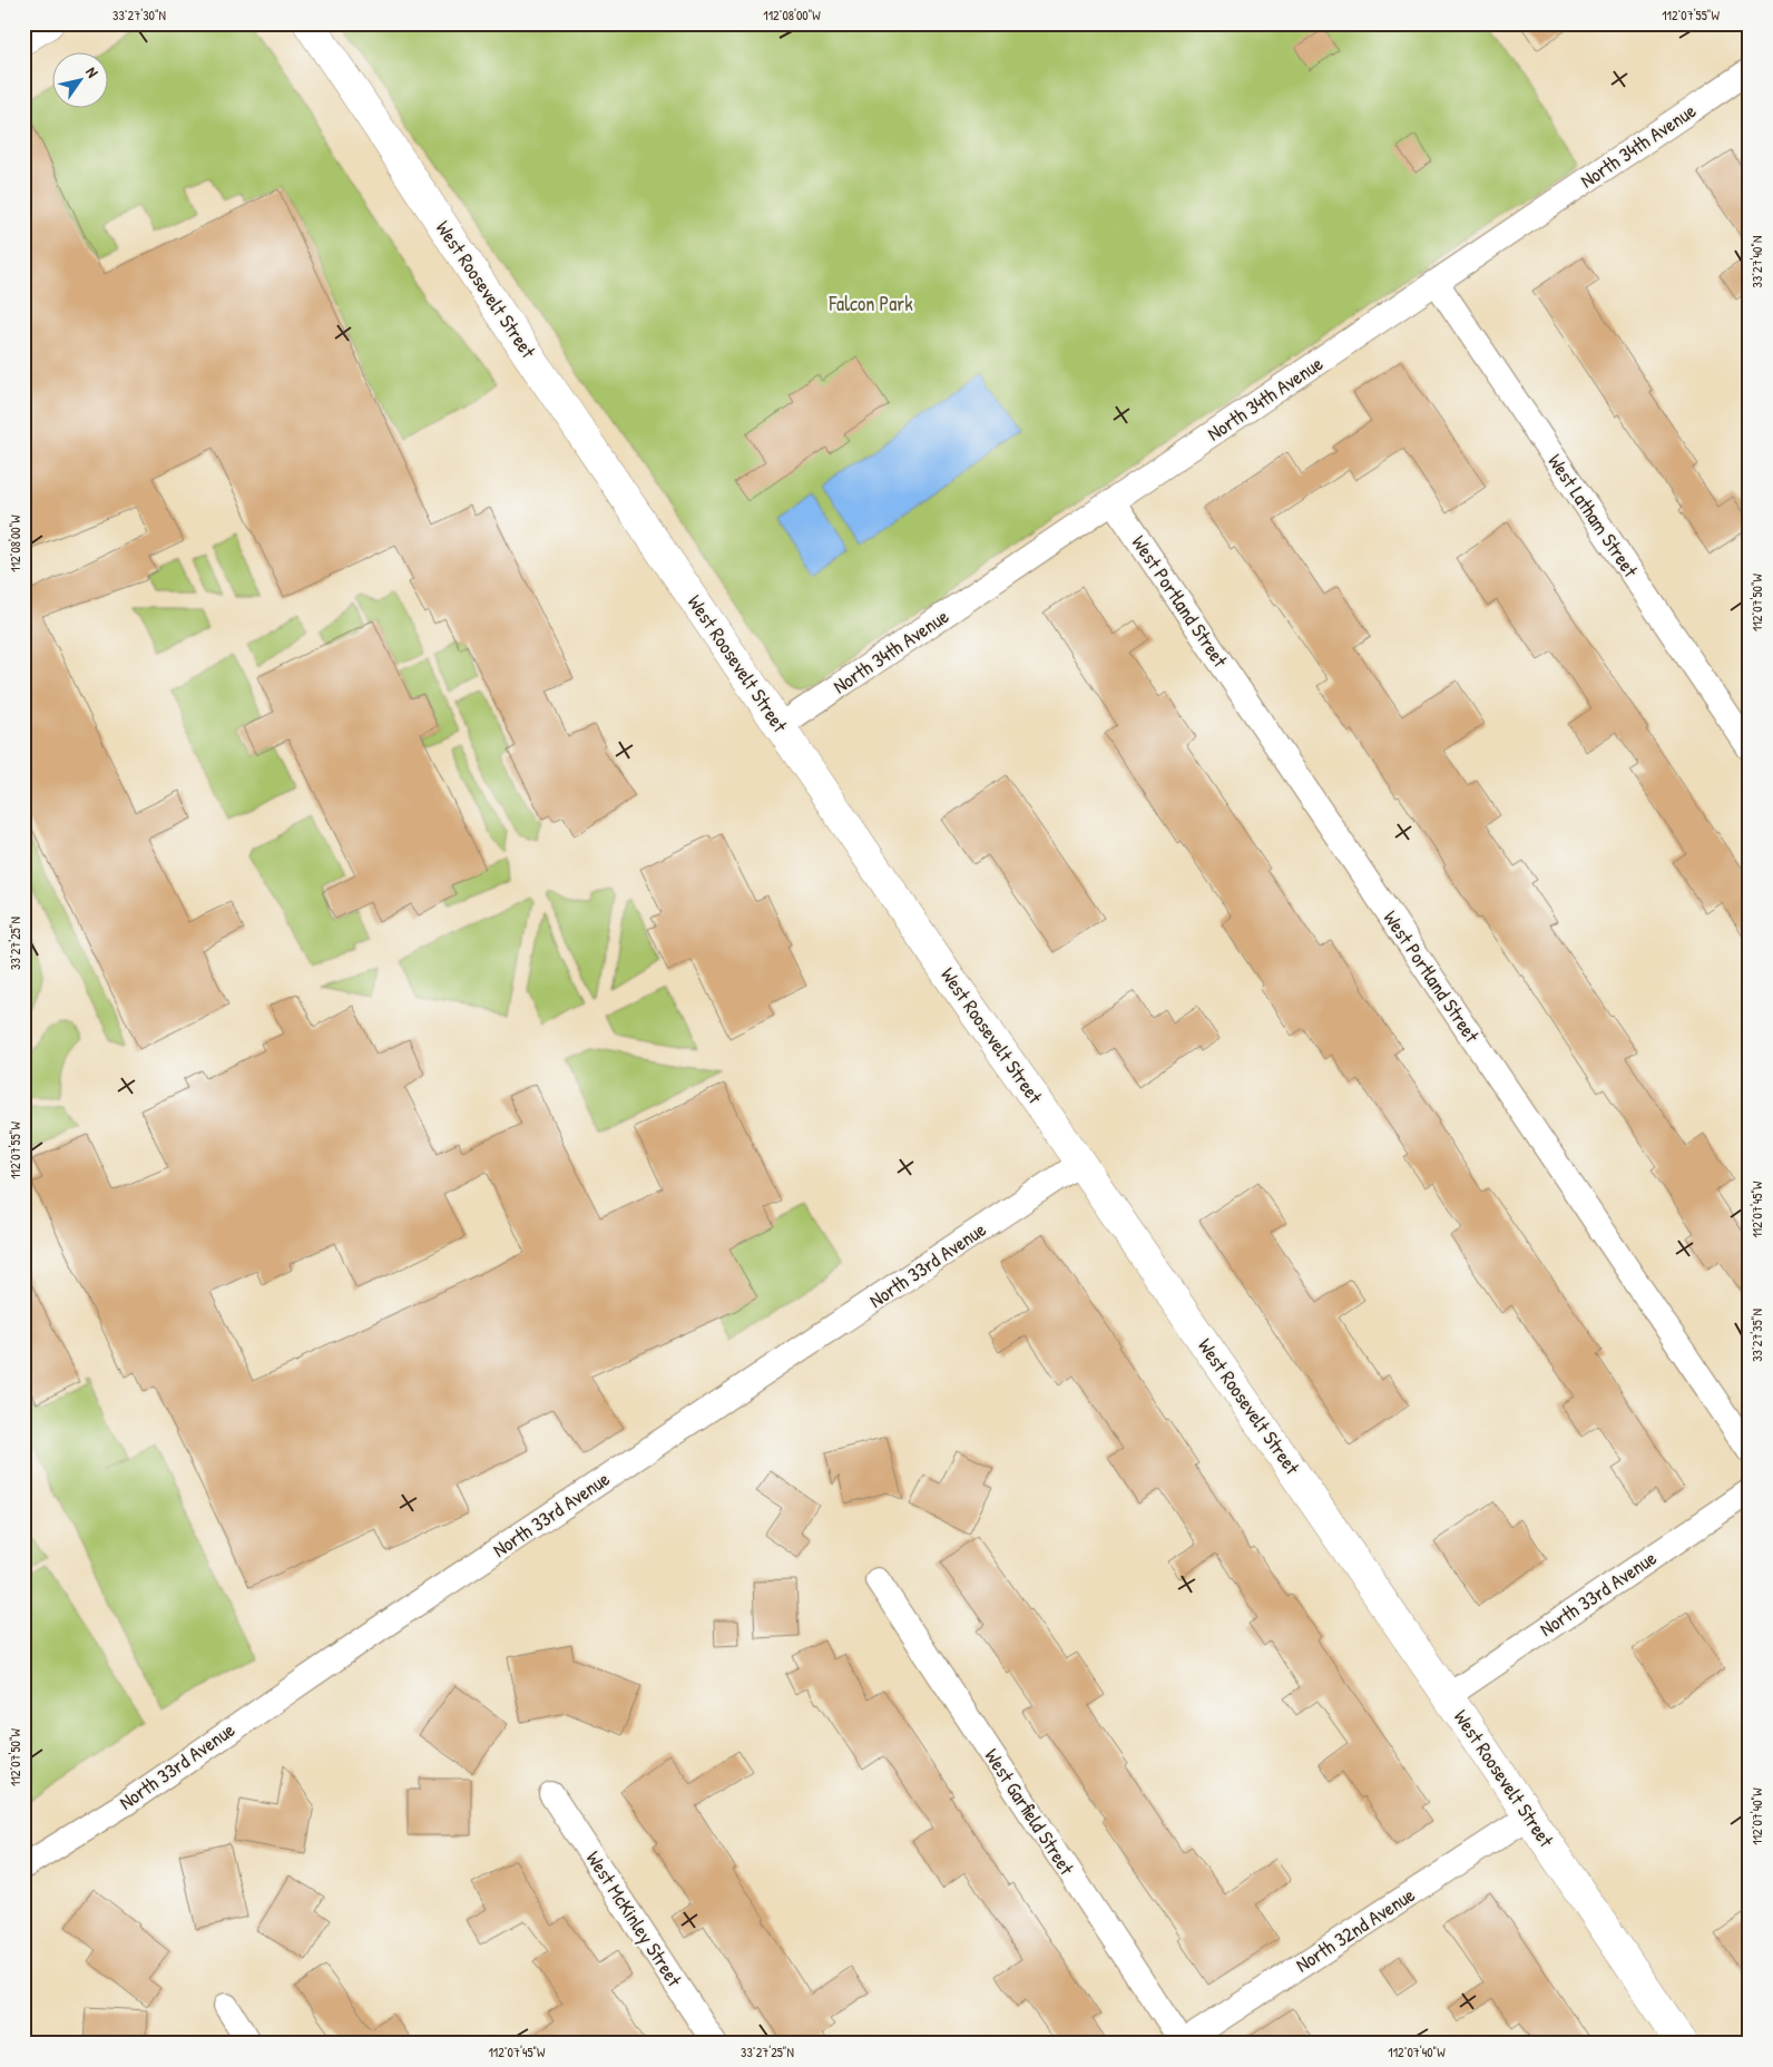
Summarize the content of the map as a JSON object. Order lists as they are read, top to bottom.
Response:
{
  "streets": {
    "street": [
      "North 34th Avenue",
      "West Roosevelt Street",
      "West Latham Street",
      "West Portland Street",
      "North 33rd Avenue",
      "West Garfield Street",
      "West McKinley Street",
      "North 32nd Avenue"
    ]
  },
  "crossings": [
    ["North 34th Avenue", "West Roosevelt Street"],
    ["North 34th Avenue", "West Latham Street"],
    ["North 34th Avenue", "West Portland Street"],
    ["West Roosevelt Street", "North 33rd Avenue"],
    ["West Roosevelt Street", "North 32nd Avenue"],
    ["West Garfield Street", "North 32nd Avenue"]
  ],
  "parks": ["Falcon Park"],
  "north": "top right",
  "coordinates": [
    "33°27'30\"N",
    "112°08'00\"W",
    "112°07'55\"W",
    "33°27'40\"N",
    "112°07'50\"W",
    "33°27'25\"N",
    "112°07'45\"W",
    "33°27'35\"N",
    "112°07'40\"W"
  ]
}
